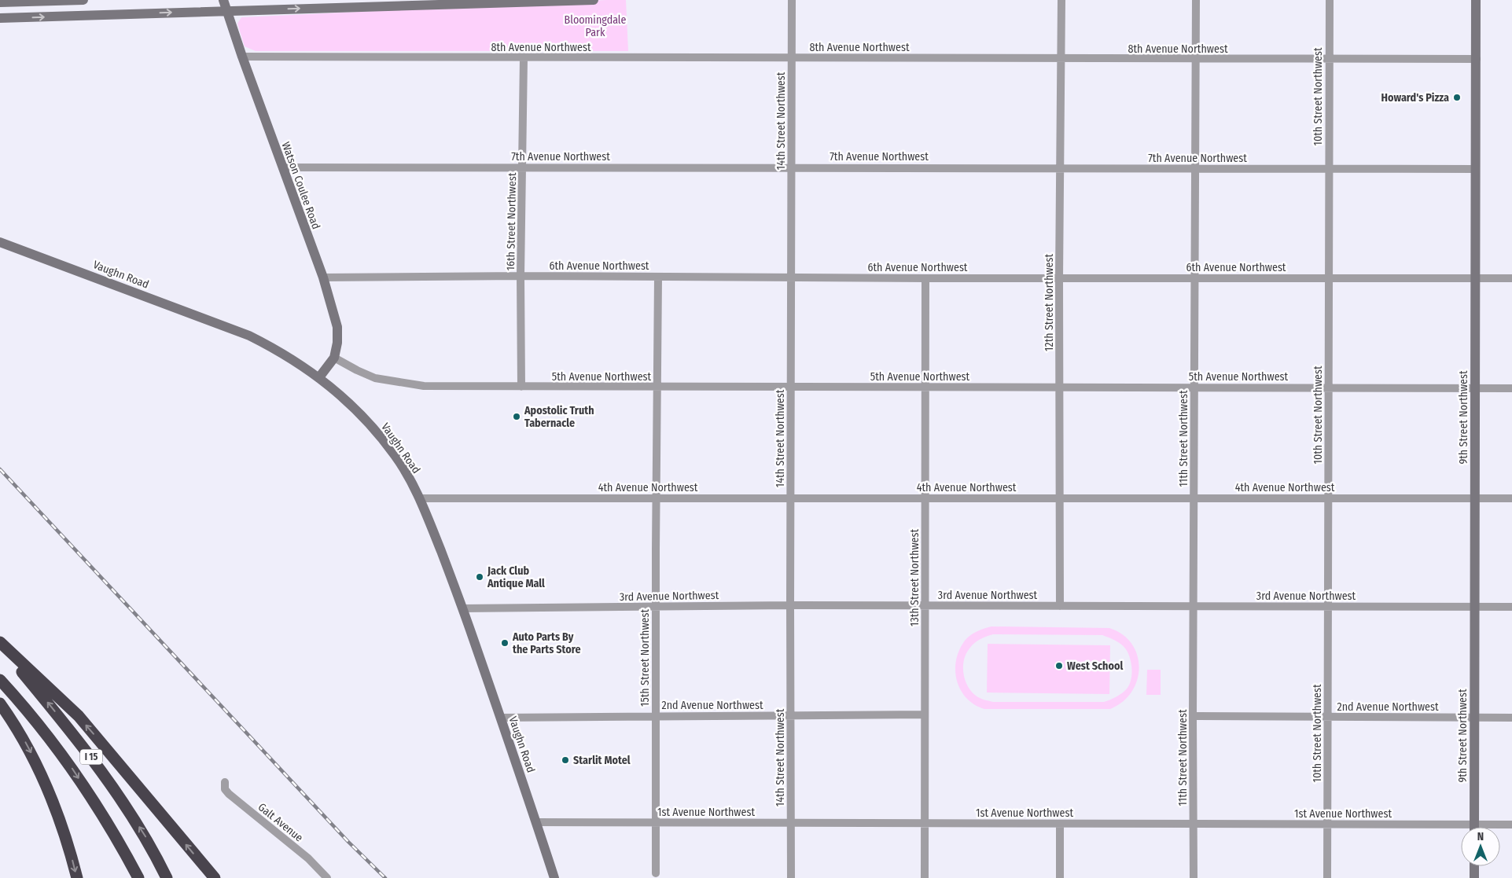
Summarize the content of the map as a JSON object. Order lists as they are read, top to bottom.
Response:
{
  "streets": {
    "highway": ["I 15"],
    "main road": ["Watson Coulee Road", "Vaughn Road", "9th Street Northwest"],
    "street": [
      "8th Avenue Northwest",
      "10th Street Northwest",
      "14th Street Northwest",
      "7th Avenue Northwest",
      "16th Street Northwest",
      "6th Avenue Northwest",
      "12th Street Northwest",
      "5th Avenue Northwest",
      "11th Street Northwest",
      "4th Avenue Northwest",
      "13th Street Northwest",
      "3rd Avenue Northwest",
      "15th Street Northwest",
      "2nd Avenue Northwest",
      "1st Avenue Northwest",
      "Galt Avenue"
    ]
  },
  "crossings": [
    ["8th Avenue Northwest", "10th Street Northwest"],
    ["8th Avenue Northwest", "14th Street Northwest"],
    ["8th Avenue Northwest", "Watson Coulee Road"],
    ["8th Avenue Northwest", "16th Street Northwest"],
    ["8th Avenue Northwest", "12th Street Northwest"],
    ["8th Avenue Northwest", "9th Street Northwest"],
    ["8th Avenue Northwest", "11th Street Northwest"],
    ["10th Street Northwest", "7th Avenue Northwest"],
    ["10th Street Northwest", "6th Avenue Northwest"],
    ["10th Street Northwest", "5th Avenue Northwest"],
    ["10th Street Northwest", "4th Avenue Northwest"],
    ["10th Street Northwest", "3rd Avenue Northwest"],
    ["10th Street Northwest", "2nd Avenue Northwest"],
    ["10th Street Northwest", "1st Avenue Northwest"],
    ["14th Street Northwest", "7th Avenue Northwest"],
    ["14th Street Northwest", "6th Avenue Northwest"],
    ["14th Street Northwest", "5th Avenue Northwest"],
    ["14th Street Northwest", "4th Avenue Northwest"],
    ["14th Street Northwest", "3rd Avenue Northwest"],
    ["14th Street Northwest", "2nd Avenue Northwest"],
    ["14th Street Northwest", "1st Avenue Northwest"],
    ["7th Avenue Northwest", "Watson Coulee Road"],
    ["7th Avenue Northwest", "16th Street Northwest"],
    ["7th Avenue Northwest", "12th Street Northwest"],
    ["7th Avenue Northwest", "9th Street Northwest"],
    ["7th Avenue Northwest", "11th Street Northwest"],
    ["Watson Coulee Road", "6th Avenue Northwest"],
    ["Watson Coulee Road", "Vaughn Road"],
    ["Watson Coulee Road", "5th Avenue Northwest"],
    ["16th Street Northwest", "6th Avenue Northwest"],
    ["16th Street Northwest", "5th Avenue Northwest"],
    ["6th Avenue Northwest", "12th Street Northwest"],
    ["6th Avenue Northwest", "9th Street Northwest"],
    ["6th Avenue Northwest", "11th Street Northwest"],
    ["6th Avenue Northwest", "13th Street Northwest"],
    ["6th Avenue Northwest", "15th Street Northwest"],
    ["Vaughn Road", "4th Avenue Northwest"],
    ["Vaughn Road", "3rd Avenue Northwest"],
    ["Vaughn Road", "2nd Avenue Northwest"],
    ["Vaughn Road", "1st Avenue Northwest"],
    ["12th Street Northwest", "5th Avenue Northwest"],
    ["12th Street Northwest", "4th Avenue Northwest"],
    ["12th Street Northwest", "3rd Avenue Northwest"],
    ["5th Avenue Northwest", "9th Street Northwest"],
    ["5th Avenue Northwest", "11th Street Northwest"],
    ["5th Avenue Northwest", "13th Street Northwest"],
    ["5th Avenue Northwest", "15th Street Northwest"],
    ["9th Street Northwest", "4th Avenue Northwest"],
    ["9th Street Northwest", "3rd Avenue Northwest"],
    ["9th Street Northwest", "2nd Avenue Northwest"],
    ["9th Street Northwest", "1st Avenue Northwest"],
    ["11th Street Northwest", "4th Avenue Northwest"],
    ["11th Street Northwest", "3rd Avenue Northwest"],
    ["11th Street Northwest", "2nd Avenue Northwest"],
    ["11th Street Northwest", "1st Avenue Northwest"],
    ["4th Avenue Northwest", "13th Street Northwest"],
    ["4th Avenue Northwest", "15th Street Northwest"],
    ["13th Street Northwest", "3rd Avenue Northwest"],
    ["13th Street Northwest", "2nd Avenue Northwest"],
    ["13th Street Northwest", "1st Avenue Northwest"],
    ["3rd Avenue Northwest", "15th Street Northwest"],
    ["15th Street Northwest", "2nd Avenue Northwest"],
    ["15th Street Northwest", "1st Avenue Northwest"]
  ],
  "parks": ["Bloomingdale Park"],
  "places": [
    "Howard's Pizza",
    "Apostolic Truth Tabernacle",
    "Jack Club Antique Mall",
    "Auto Parts By the Parts Store",
    "West School",
    "Starlit Motel"
  ],
  "north": "top"
}
